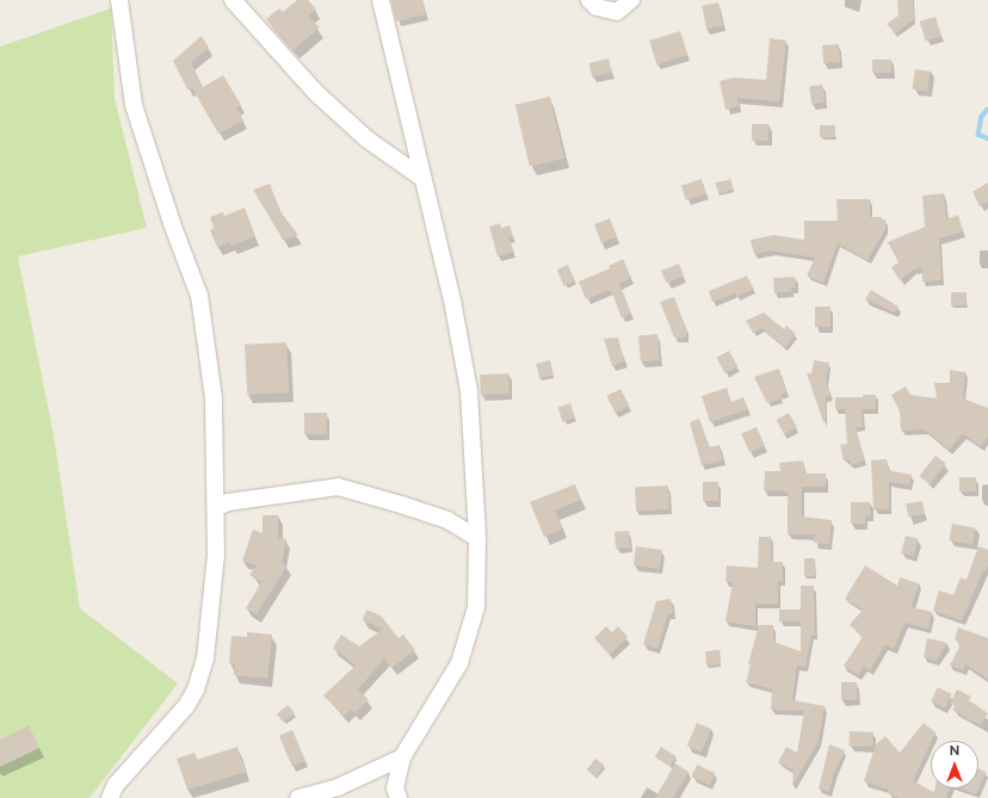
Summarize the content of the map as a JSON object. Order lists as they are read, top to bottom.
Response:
{
  "north": "top"
}
